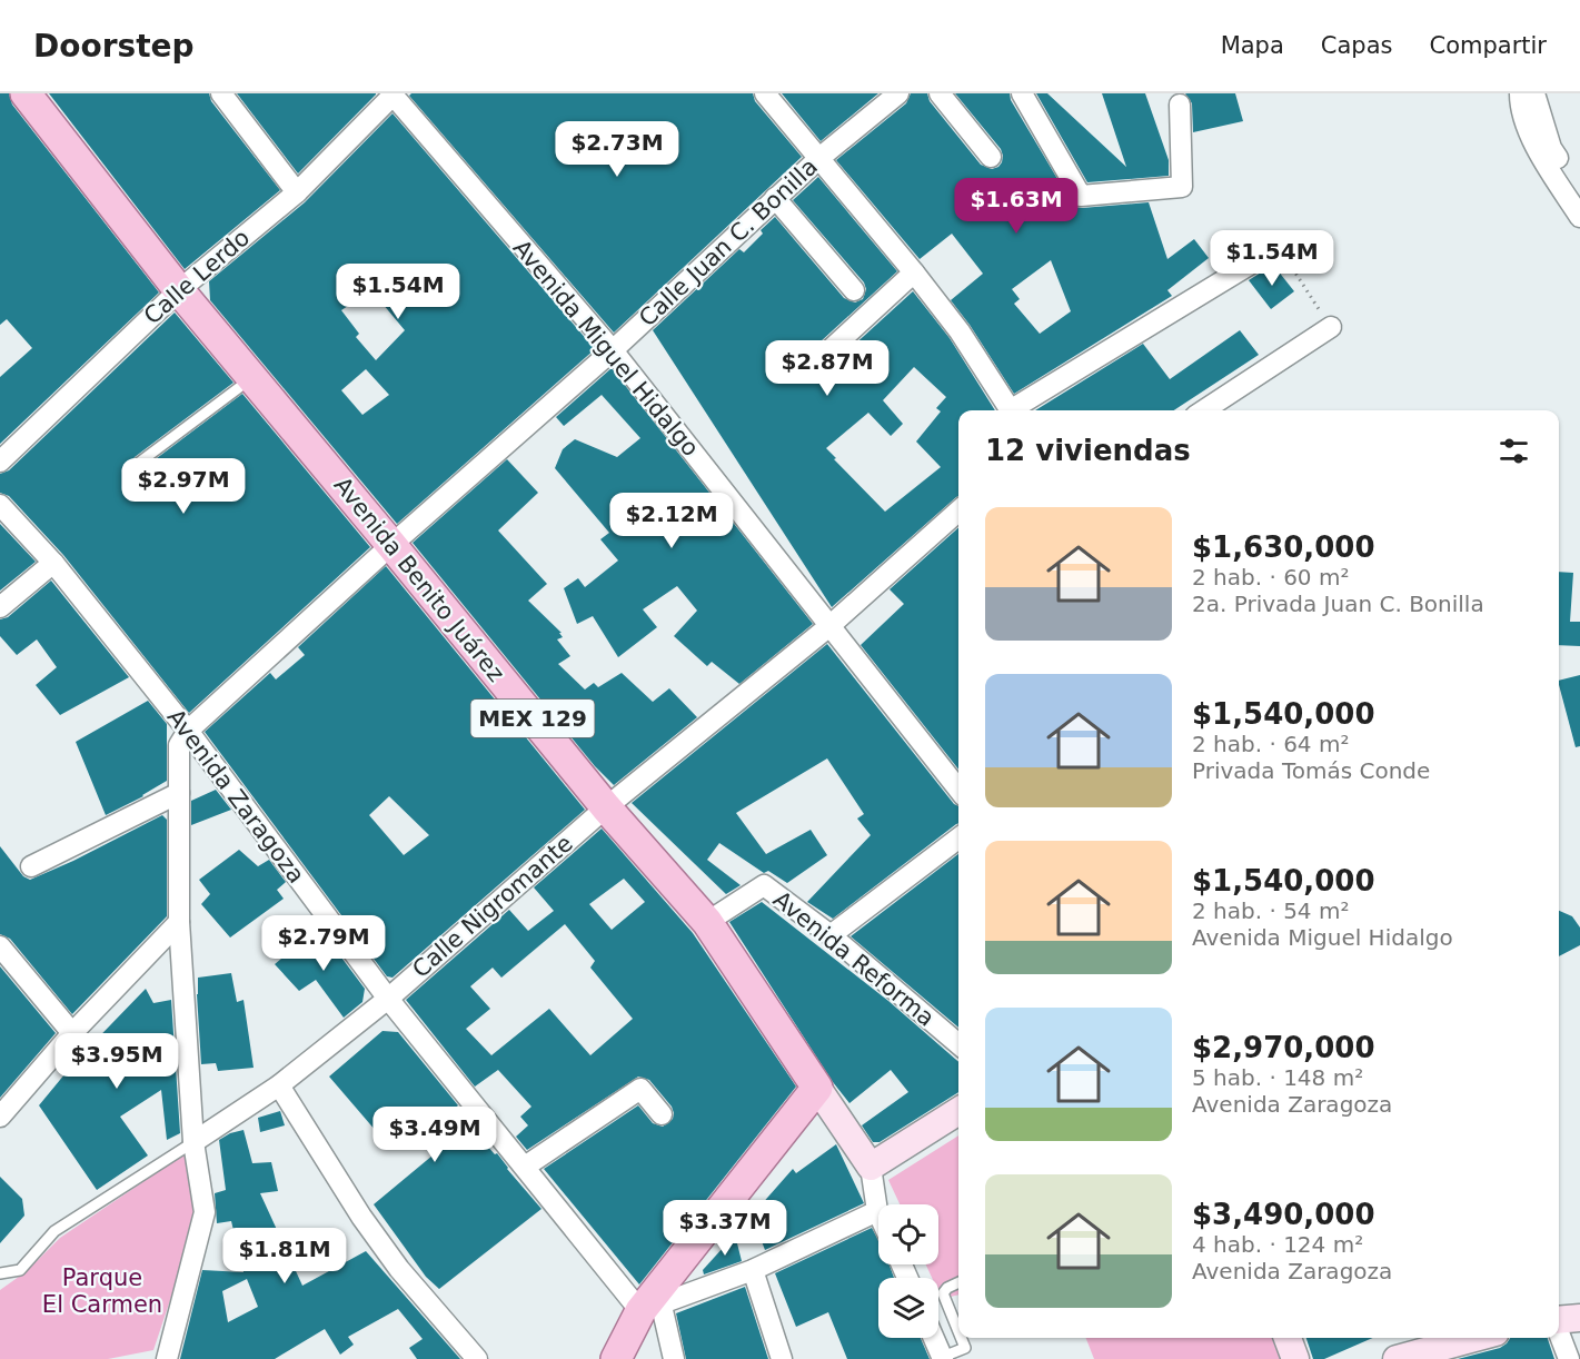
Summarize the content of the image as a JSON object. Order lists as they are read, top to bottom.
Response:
{
  "streets": {
    "main road": ["Avenida Benito Juárez", "MEX 129"],
    "street": [
      "Calle Juan C. Bonilla",
      "Calle Lerdo",
      "Avenida Miguel Hidalgo",
      "Avenida Zaragoza",
      "Calle Nigromante",
      "Avenida Reforma"
    ]
  },
  "crossings": [
    ["Calle Juan C. Bonilla", "Avenida Miguel Hidalgo"],
    ["Calle Juan C. Bonilla", "Avenida Benito Juárez"],
    ["Calle Juan C. Bonilla", "Avenida Zaragoza"],
    ["Calle Lerdo", "Avenida Miguel Hidalgo"],
    ["Calle Lerdo", "Avenida Benito Juárez"],
    ["Avenida Miguel Hidalgo", "Calle Nigromante"],
    ["Avenida Benito Juárez", "Calle Nigromante"],
    ["Avenida Benito Juárez", "Avenida Reforma"],
    ["Avenida Zaragoza", "Calle Nigromante"]
  ],
  "parks": ["Parque El Carmen"],
  "page": {
    "header": "Doorstep",
    "nav": ["Mapa", "Capas", "Compartir"],
    "price": [
      "$2.73M",
      "$1.63M",
      "$1.54M",
      "$1.54M",
      "$2.87M",
      "$2.97M",
      "$2.12M",
      "$2.79M",
      "$3.95M",
      "$3.49M",
      "$3.37M",
      "$1.81M"
    ],
    "heading": "12 viviendas",
    "list": [
      {
        "name": "$1,630,000",
        "note": "2 hab. · 60 m² · 2a. Privada Juan C. Bonilla"
      },
      {
        "name": "$1,540,000",
        "note": "2 hab. · 64 m² · Privada Tomás Conde"
      },
      {
        "name": "$1,540,000",
        "note": "2 hab. · 54 m² · Avenida Miguel Hidalgo"
      },
      {
        "name": "$2,970,000",
        "note": "5 hab. · 148 m² · Avenida Zaragoza"
      },
      {
        "name": "$3,490,000",
        "note": "4 hab. · 124 m² · Avenida Zaragoza"
      }
    ]
  }
}
